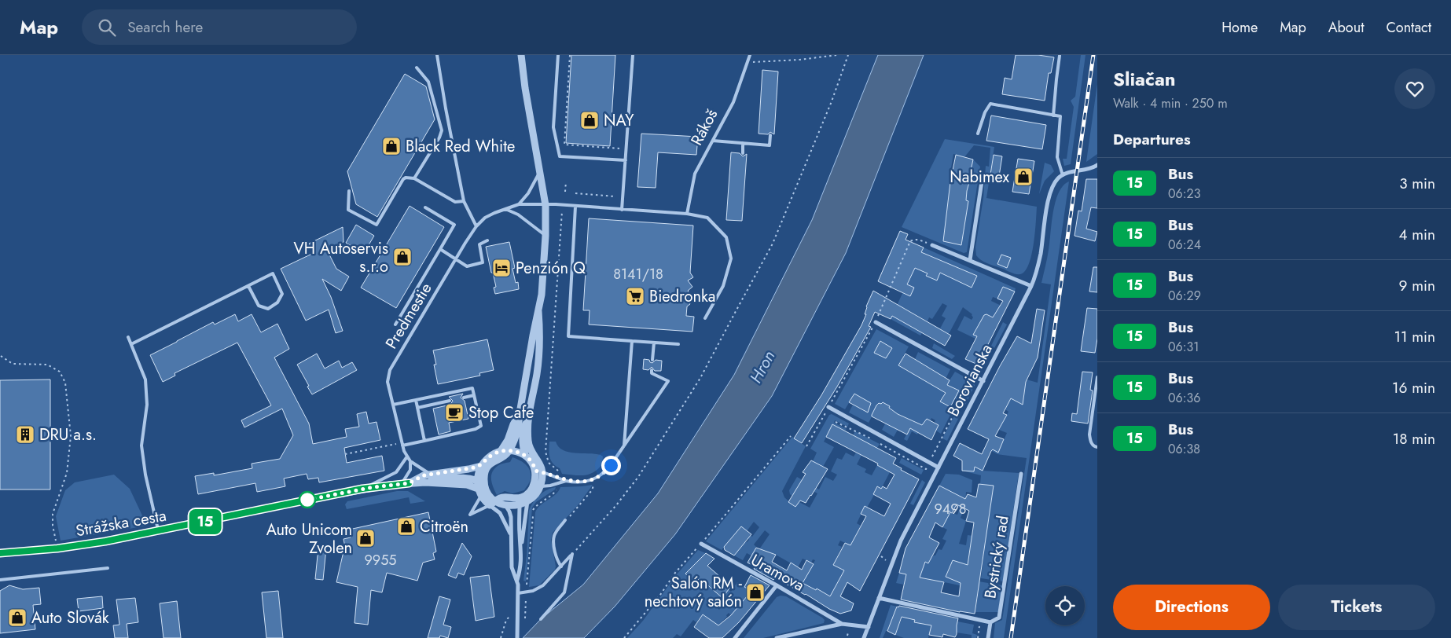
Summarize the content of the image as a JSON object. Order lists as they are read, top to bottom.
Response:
{
  "streets": {
    "street": [
      "Borovianska",
      "Strážska cesta",
      "Bystrický rad",
      "Uramova"
    ],
    "lane": ["Rákoš", "Predmestie"]
  },
  "crossings": [
    ["Predmestie", "Strážska cesta"]
  ],
  "water": ["Hron"],
  "places": {
    "shop": [
      "NAY",
      "Black Red White",
      "Nabimex",
      "VH Autoservis s.r.o",
      "Citroën",
      "Auto Unicom Zvolen",
      "Salón RM - nechtový salón",
      "Auto Slovák"
    ],
    "hotel": ["Penzión Q"],
    "supermarket": ["Biedronka"],
    "cafe": ["Stop Cafe"],
    "building": ["DRU a.s."]
  },
  "lines": ["bus line 15"],
  "house_numbers": ["8141/18", "9498", "9955"],
  "page": {
    "header": "Map",
    "search": "Search here",
    "nav": [
      "Home",
      "Map",
      "About",
      "Contact"
    ],
    "on_map": "15",
    "heading": [
      ["Sliačan", "Walk · 4 min · 250 m"],
      "Departures"
    ],
    "list": [
      {
        "mark": "15",
        "name": "Bus",
        "note": "06:23",
        "value": "3 min"
      },
      {
        "mark": "15",
        "name": "Bus",
        "note": "06:24",
        "value": "4 min"
      },
      {
        "mark": "15",
        "name": "Bus",
        "note": "06:29",
        "value": "9 min"
      },
      {
        "mark": "15",
        "name": "Bus",
        "note": "06:31",
        "value": "11 min"
      },
      {
        "mark": "15",
        "name": "Bus",
        "note": "06:36",
        "value": "16 min"
      },
      {
        "mark": "15",
        "name": "Bus",
        "note": "06:38",
        "value": "18 min"
      }
    ],
    "buttons": ["Directions", "Tickets"]
  }
}
